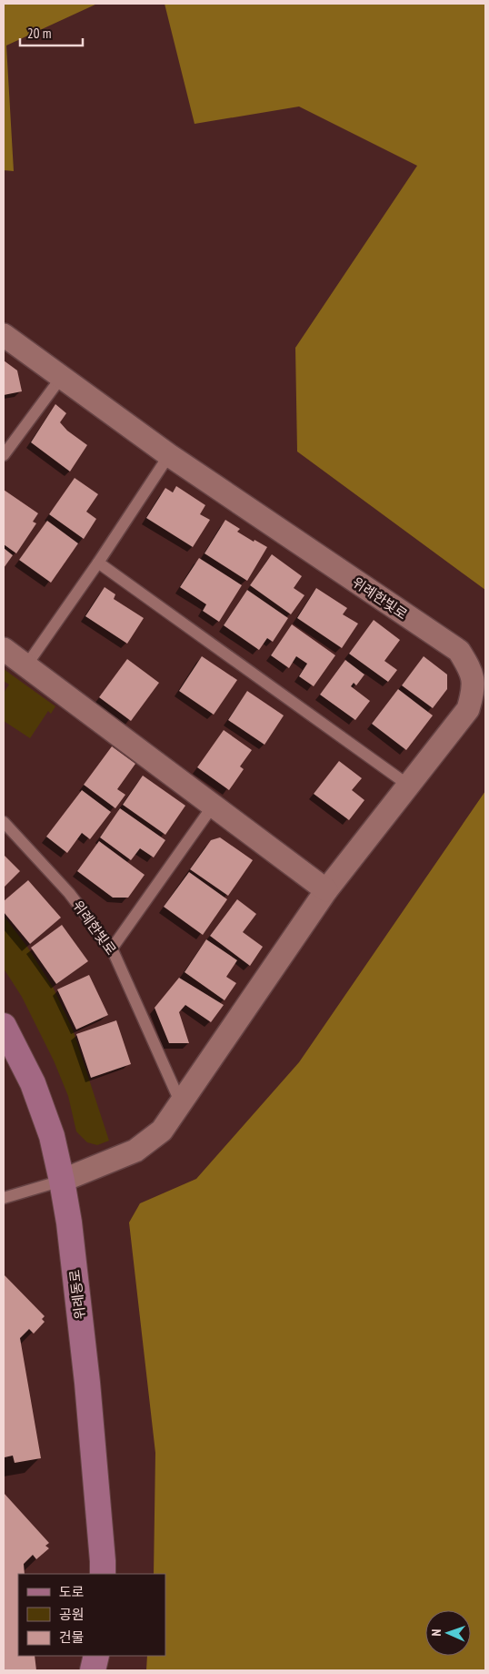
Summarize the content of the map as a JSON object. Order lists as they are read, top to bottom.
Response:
{
  "streets": {
    "street": ["위례한빛로", "위례동로"]
  },
  "crossings": [
    ["위례한빛로", "위례동로"]
  ],
  "legend": ["도로", "공원", "건물"],
  "scale_bar": "20 m",
  "north": "left"
}
